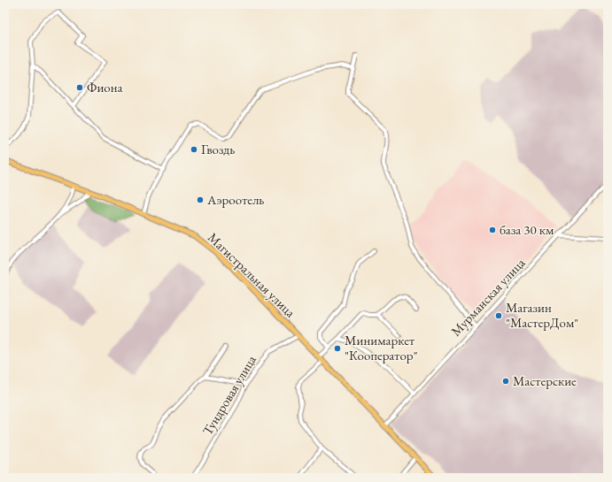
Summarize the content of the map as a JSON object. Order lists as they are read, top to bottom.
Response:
{
  "streets": {
    "main road": ["Магистральная улица"],
    "street": ["Мурманская улица", "Тундровая улица"]
  },
  "crossings": [
    ["Магистральная улица", "Мурманская улица"],
    ["Магистральная улица", "Тундровая улица"]
  ],
  "places": [
    "Фиона",
    "Гвоздь",
    "Аэроотель",
    "база 30 км",
    "Магазин \"МастерДом\"",
    "Минимаркет \"Кооператор\"",
    "Мастерские"
  ]
}
